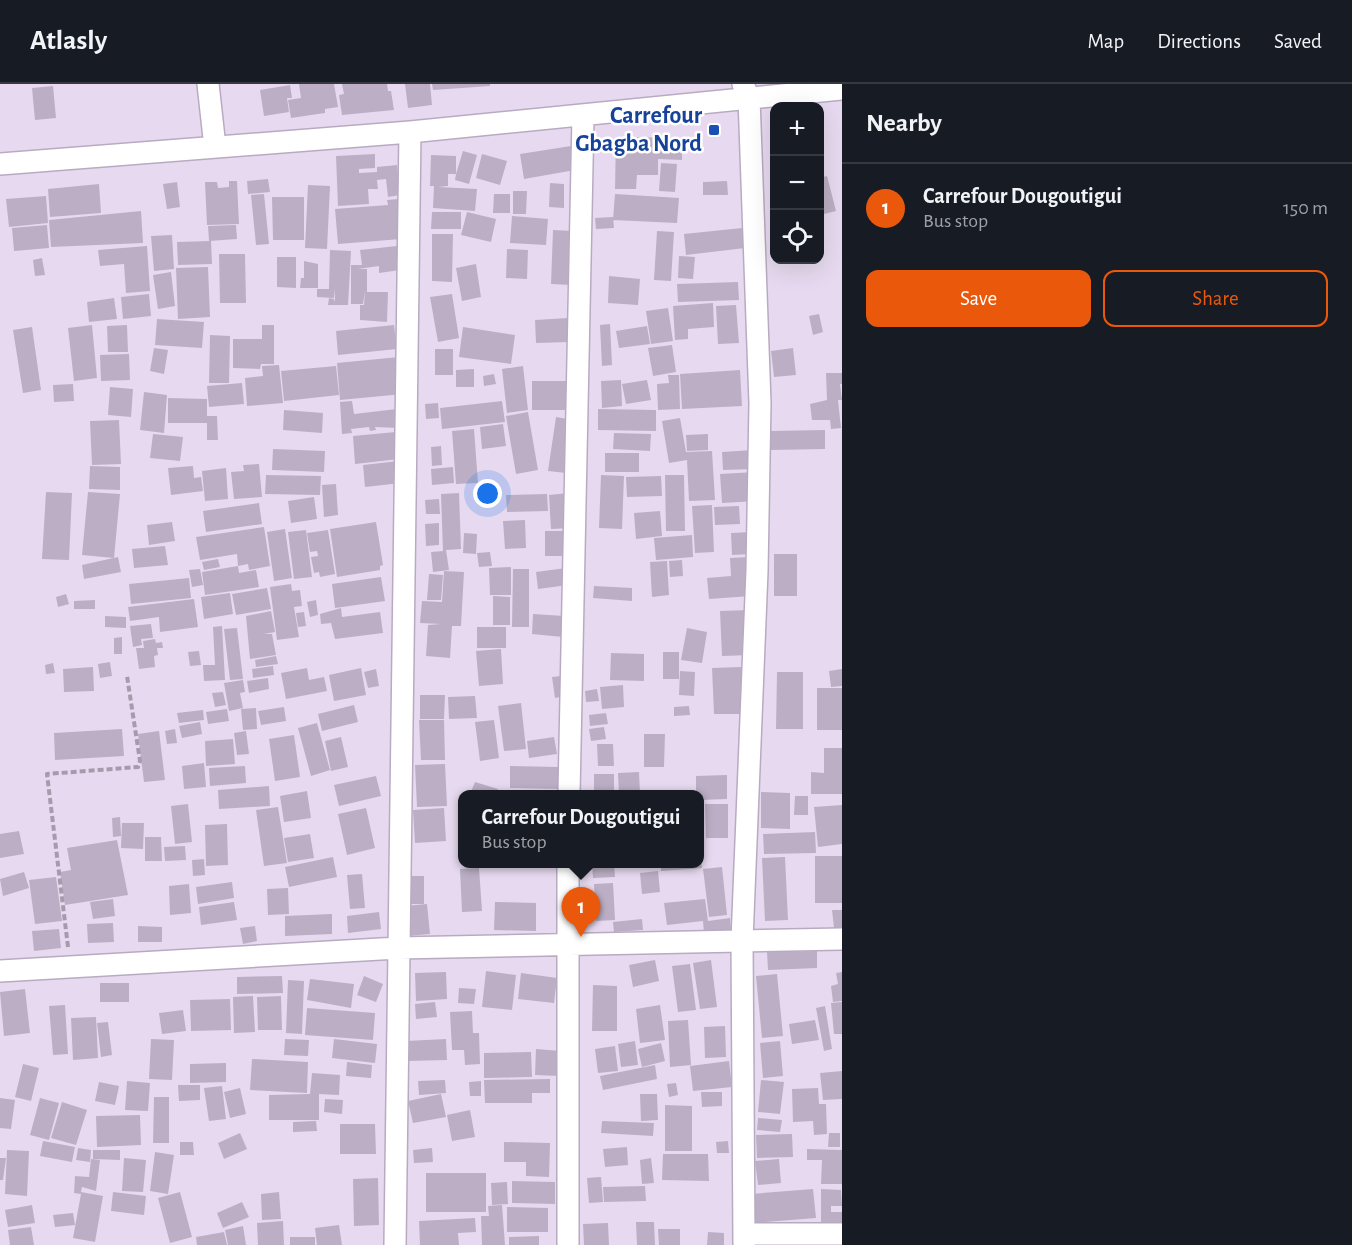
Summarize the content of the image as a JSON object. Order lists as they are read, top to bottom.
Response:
{
  "places": {
    "transit": ["Carrefour Gbagba Nord"]
  },
  "page": {
    "header": "Atlasly",
    "nav": ["Map", "Directions", "Saved"],
    "heading": "Nearby",
    "map_buttons": ["+", "−"],
    "list": [
      {
        "mark": "1",
        "name": "Carrefour Dougoutigui",
        "note": "Bus stop",
        "value": "150 m"
      }
    ],
    "buttons": ["Save", "Share"],
    "popup": ["Carrefour Dougoutigui", "Bus stop"],
    "pins": "1"
  }
}
